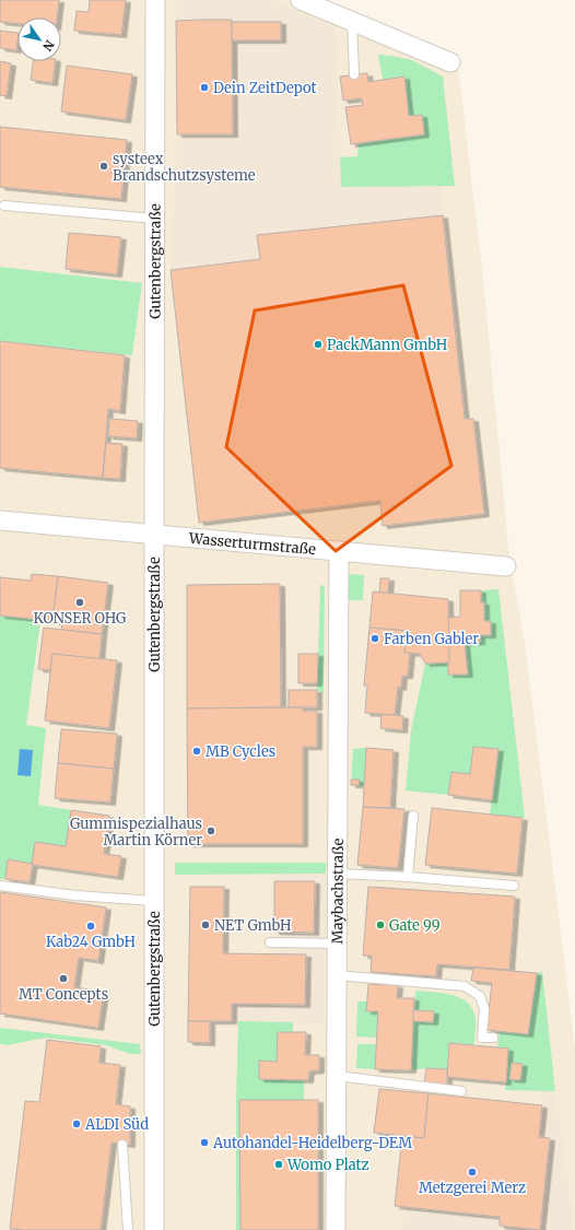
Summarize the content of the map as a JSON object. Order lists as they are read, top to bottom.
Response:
{
  "streets": {
    "street": ["Gutenbergstraße", "Wasserturmstraße", "Maybachstraße"]
  },
  "crossings": [
    ["Gutenbergstraße", "Wasserturmstraße"],
    ["Wasserturmstraße", "Maybachstraße"]
  ],
  "places": [
    "Dein ZeitDepot",
    "systeex Brandschutzsysteme",
    "PackMann GmbH",
    "KONSER OHG",
    "Farben Gabler",
    "MB Cycles",
    "Gummispezialhaus Martin Körner",
    "NET GmbH",
    "Gate 99",
    "Kab24 GmbH",
    "MT Concepts",
    "ALDI Süd",
    "Autohandel-Heidelberg-DEM",
    "Womo Platz",
    "Metzgerei Merz"
  ],
  "north": "bottom right"
}
